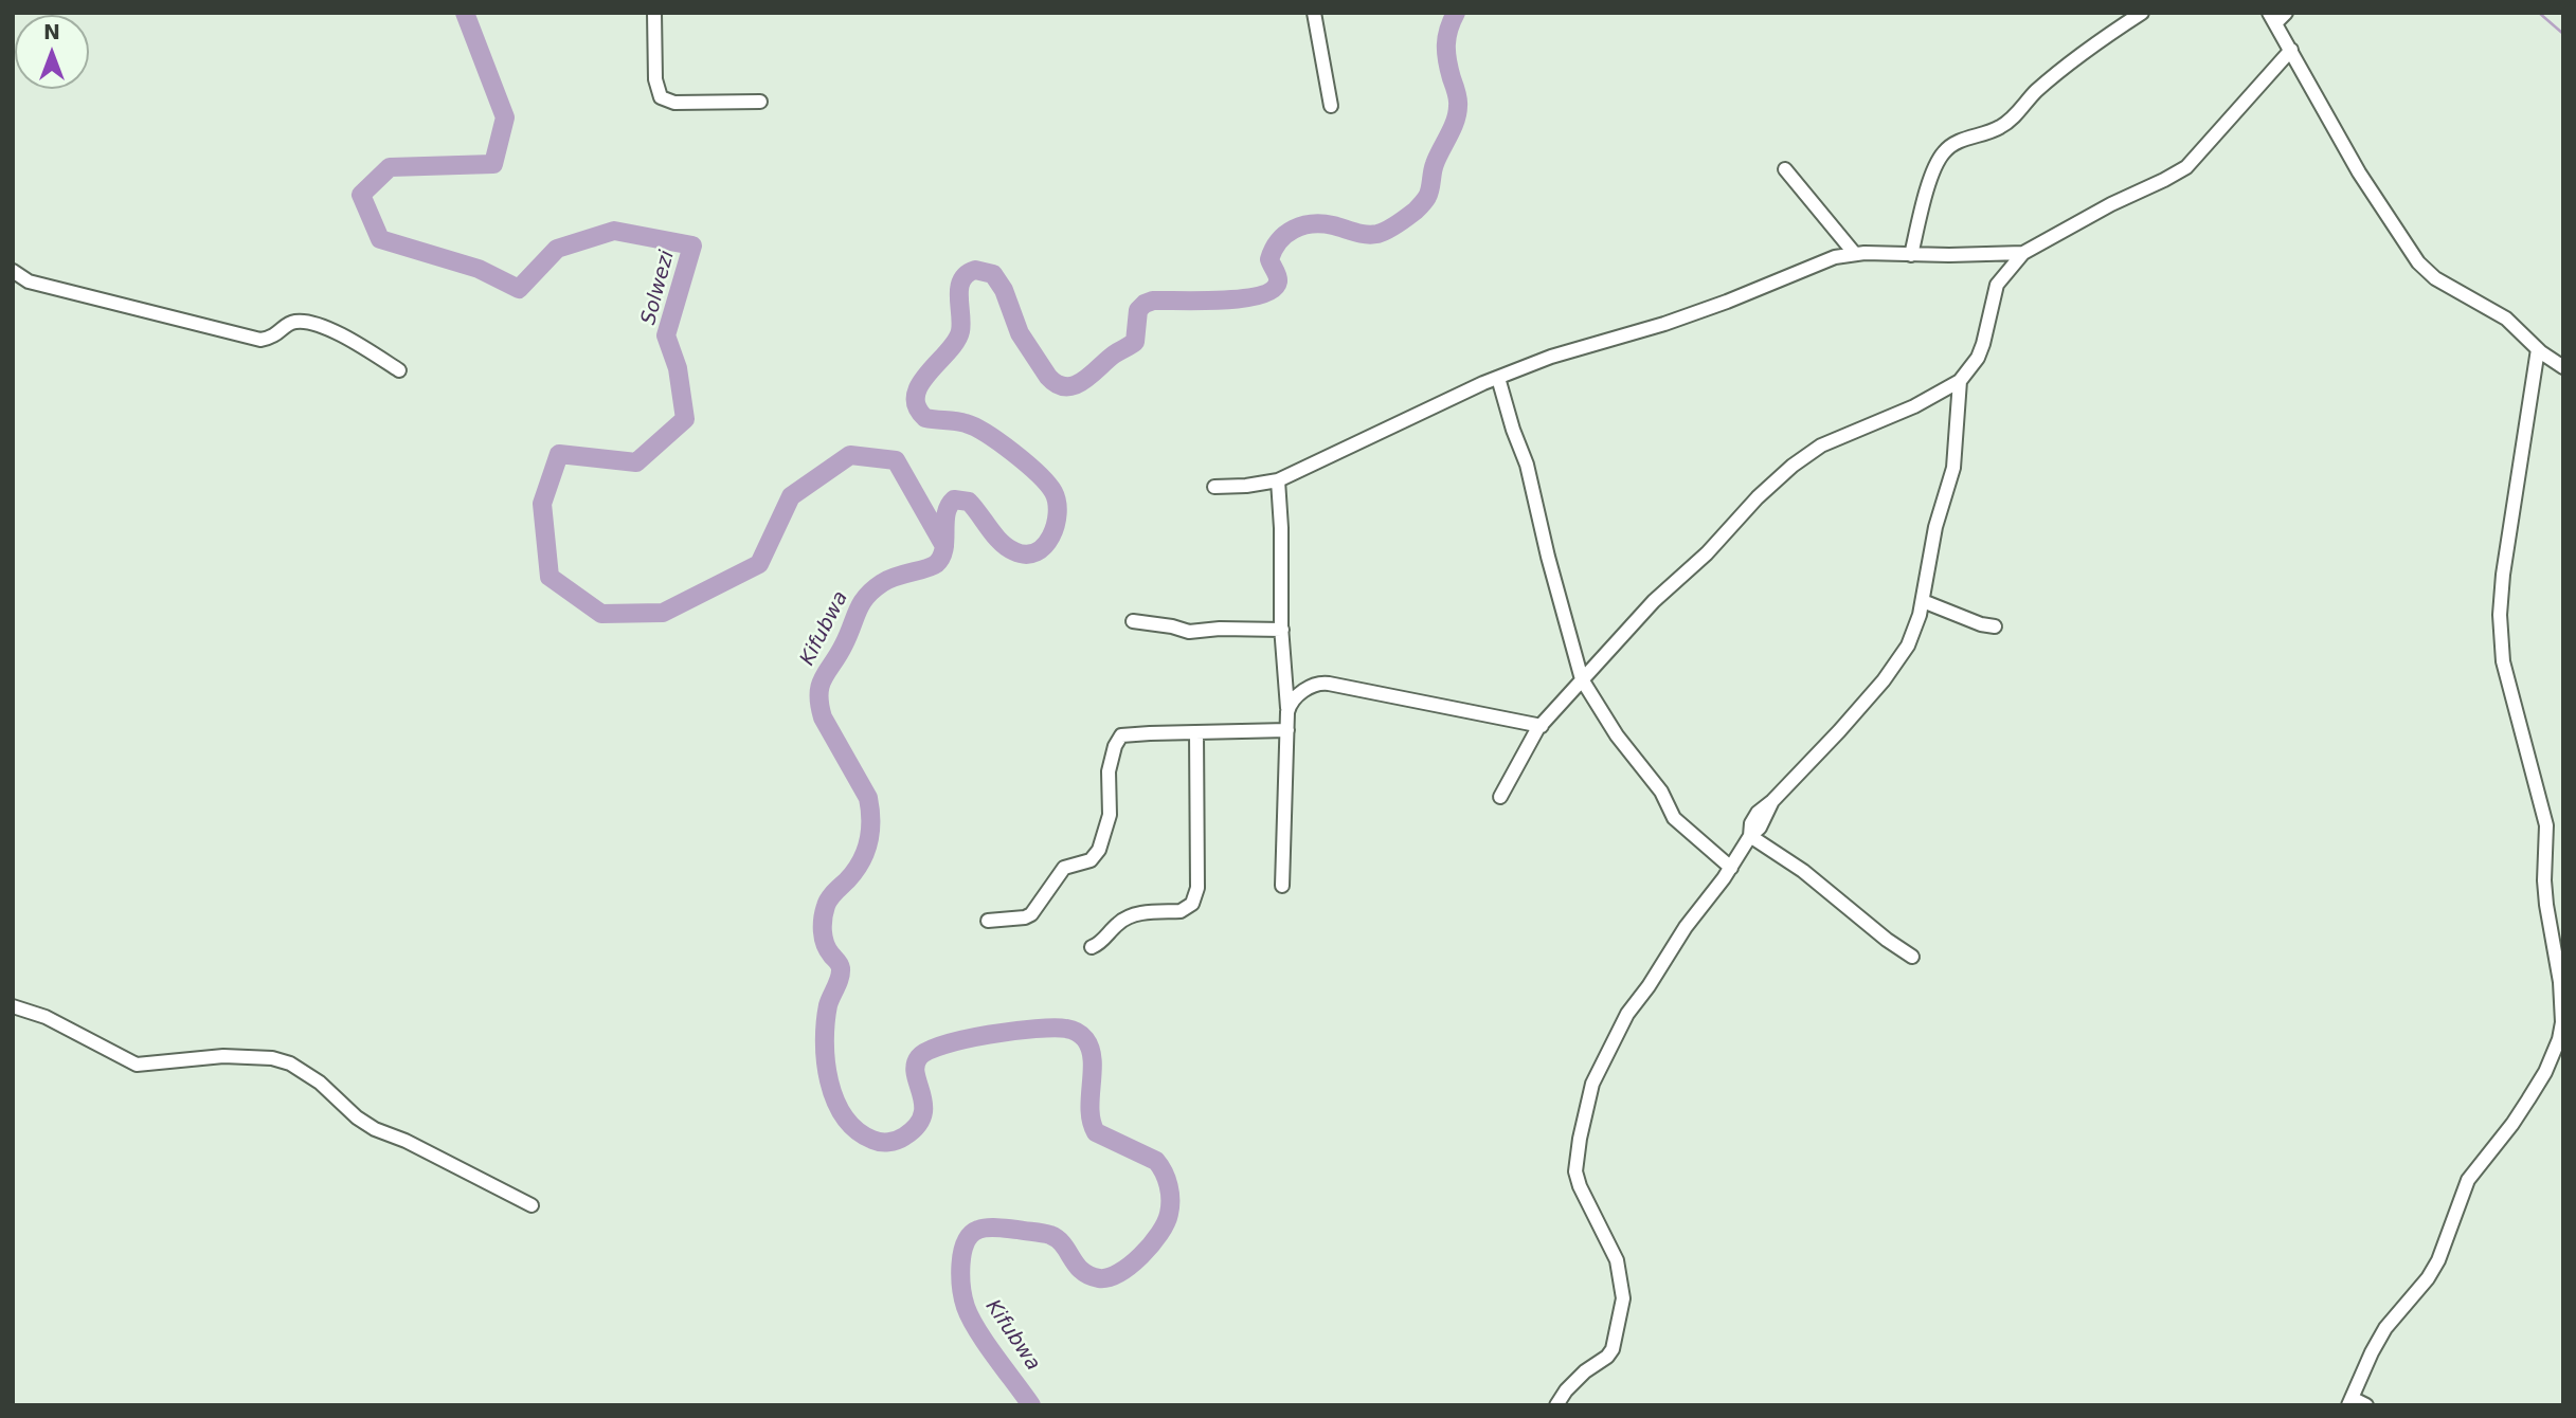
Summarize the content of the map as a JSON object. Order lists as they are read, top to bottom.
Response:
{
  "water": ["Solwezi", "Kifubwa"],
  "north": "top"
}
